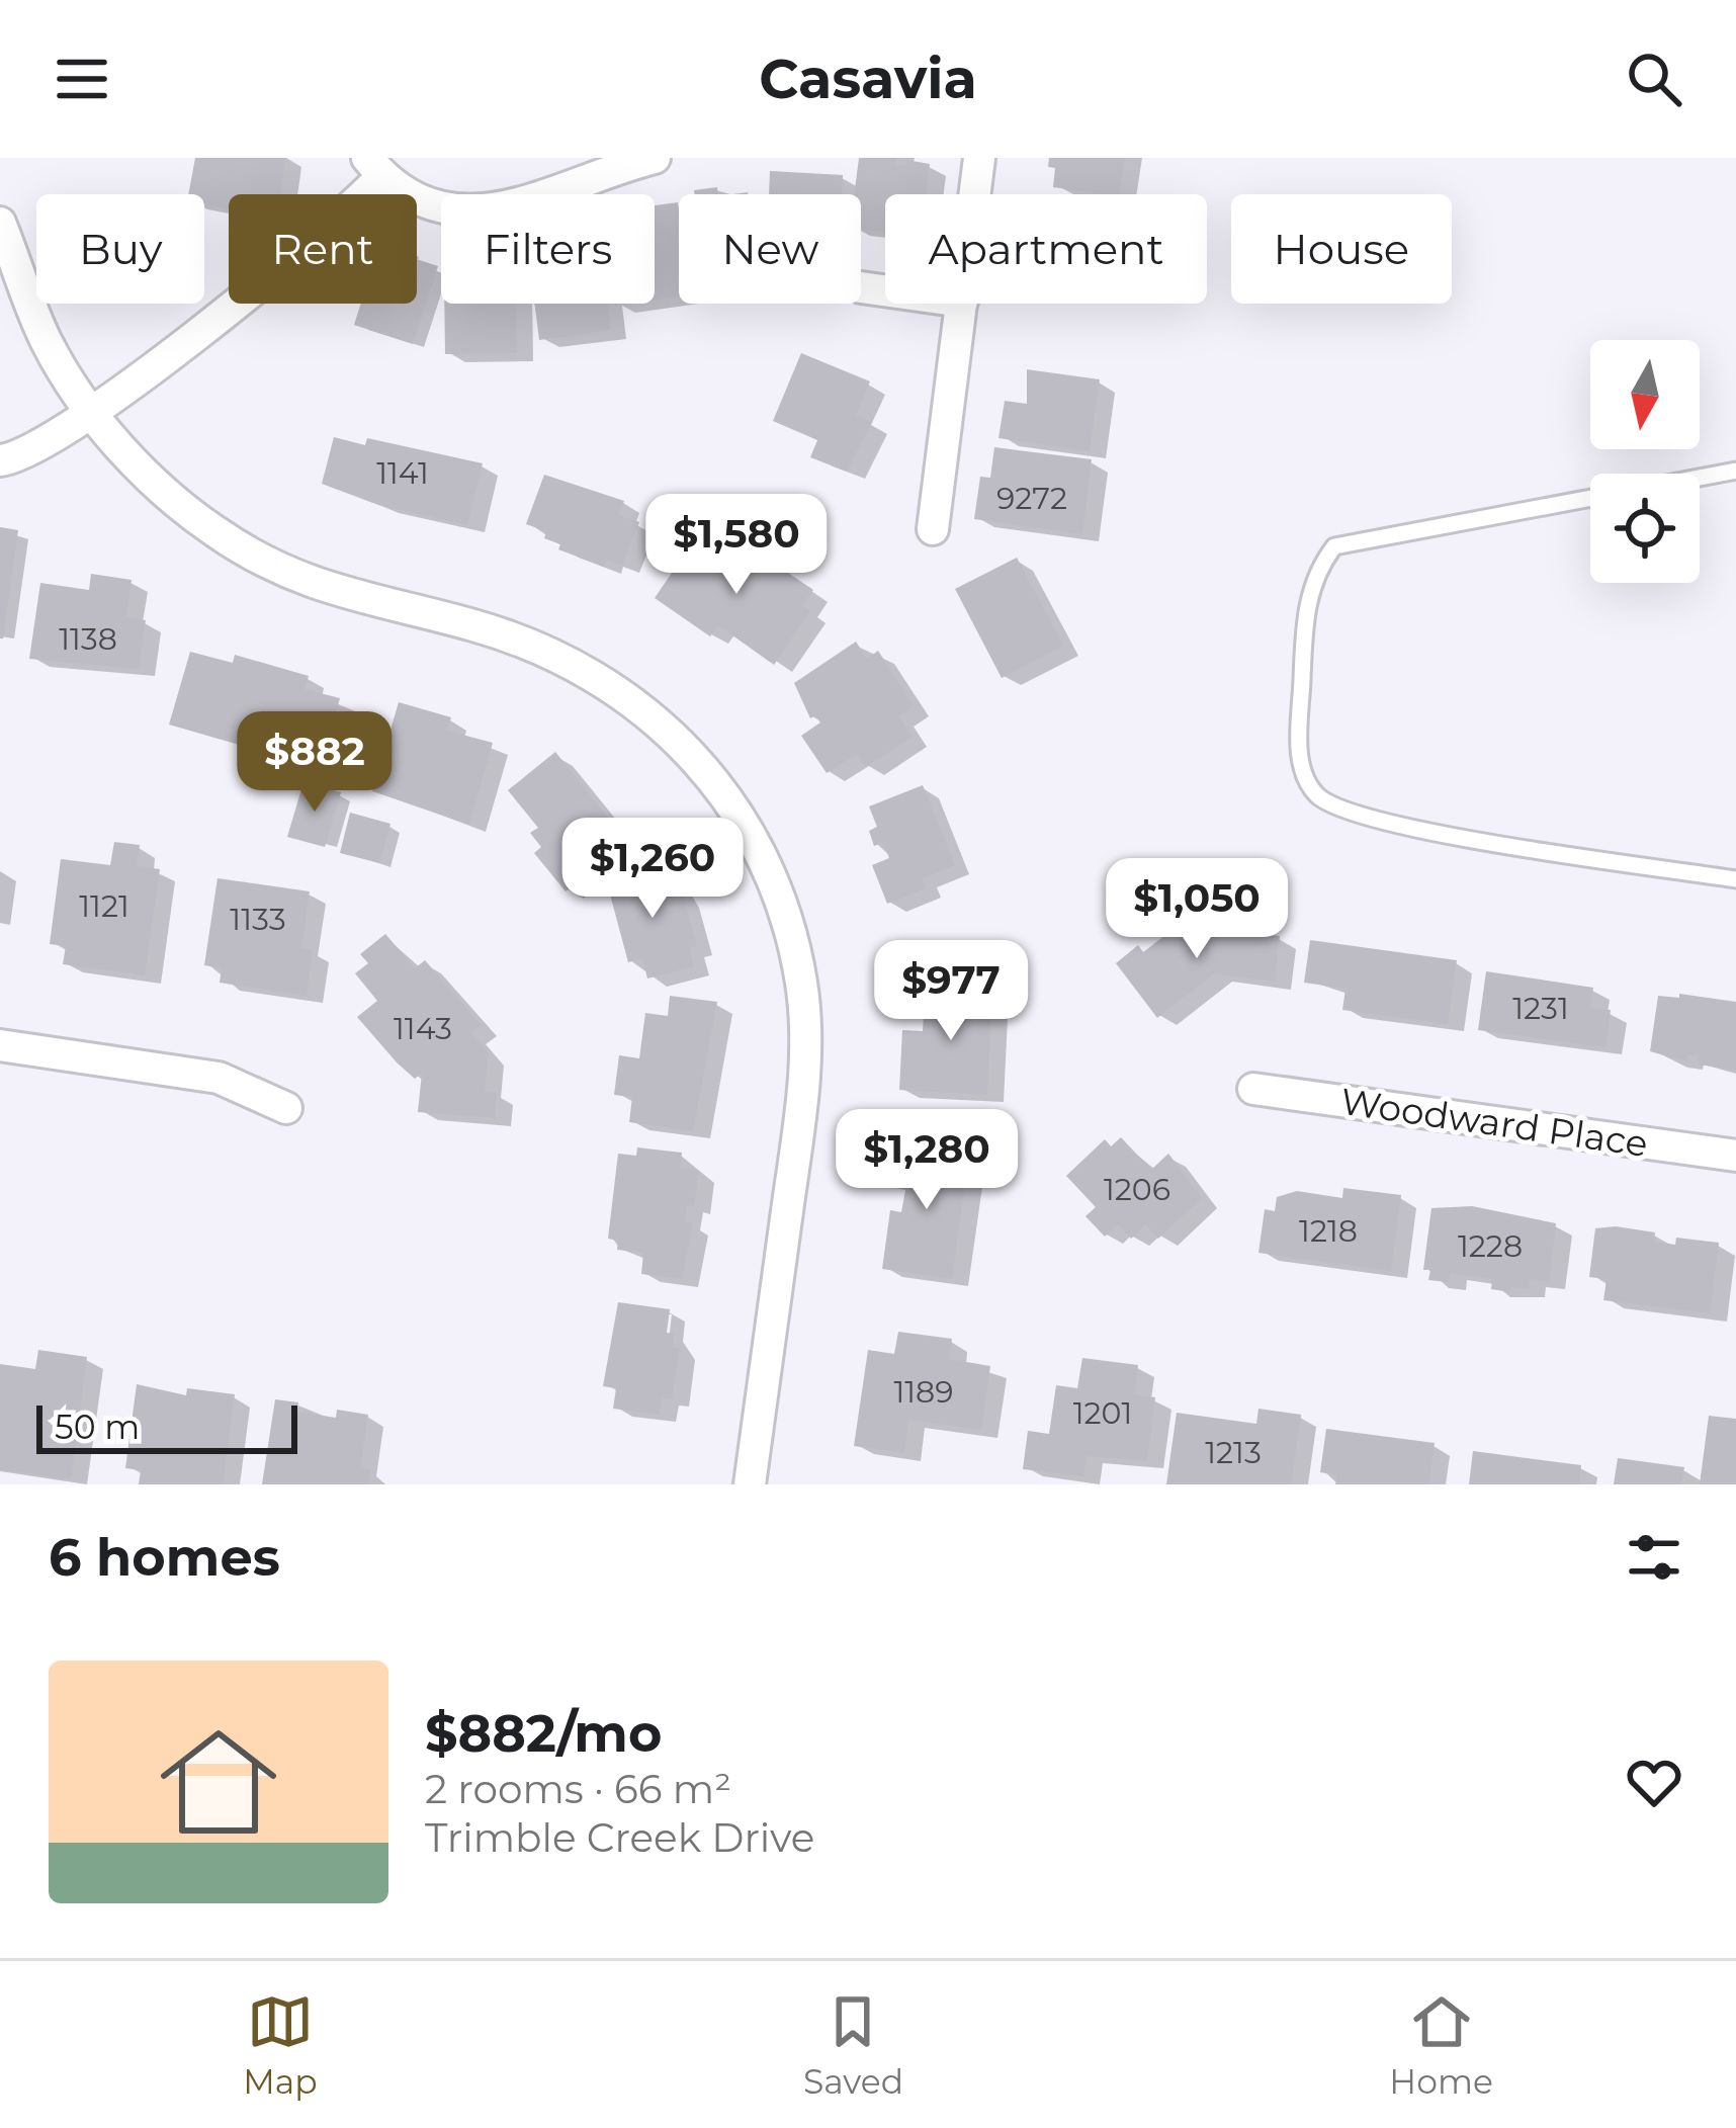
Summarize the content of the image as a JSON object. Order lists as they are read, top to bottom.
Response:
{
  "streets": {
    "street": ["Woodward Place"]
  },
  "house_numbers": [
    "1141",
    "9272",
    "1138",
    "1121",
    "1133",
    "1231",
    "1143",
    "1206",
    "1218",
    "1228",
    "1189",
    "1201",
    "1213"
  ],
  "scale_bar": "50 m",
  "north": "bottom",
  "page": {
    "header": "Casavia",
    "chip": [
      "Buy",
      "Rent",
      "Filters",
      "New",
      "Apartment",
      "House"
    ],
    "price": [
      "$1,580",
      "$882",
      "$1,260",
      "$1,050",
      "$977",
      "$1,280"
    ],
    "scale": "50 m",
    "heading": "6 homes",
    "list": [
      {
        "name": "$882/mo",
        "note": "2 rooms · 66 m² · Trimble Creek Drive"
      }
    ],
    "tabs": ["Map", "Saved", "Home"]
  }
}
